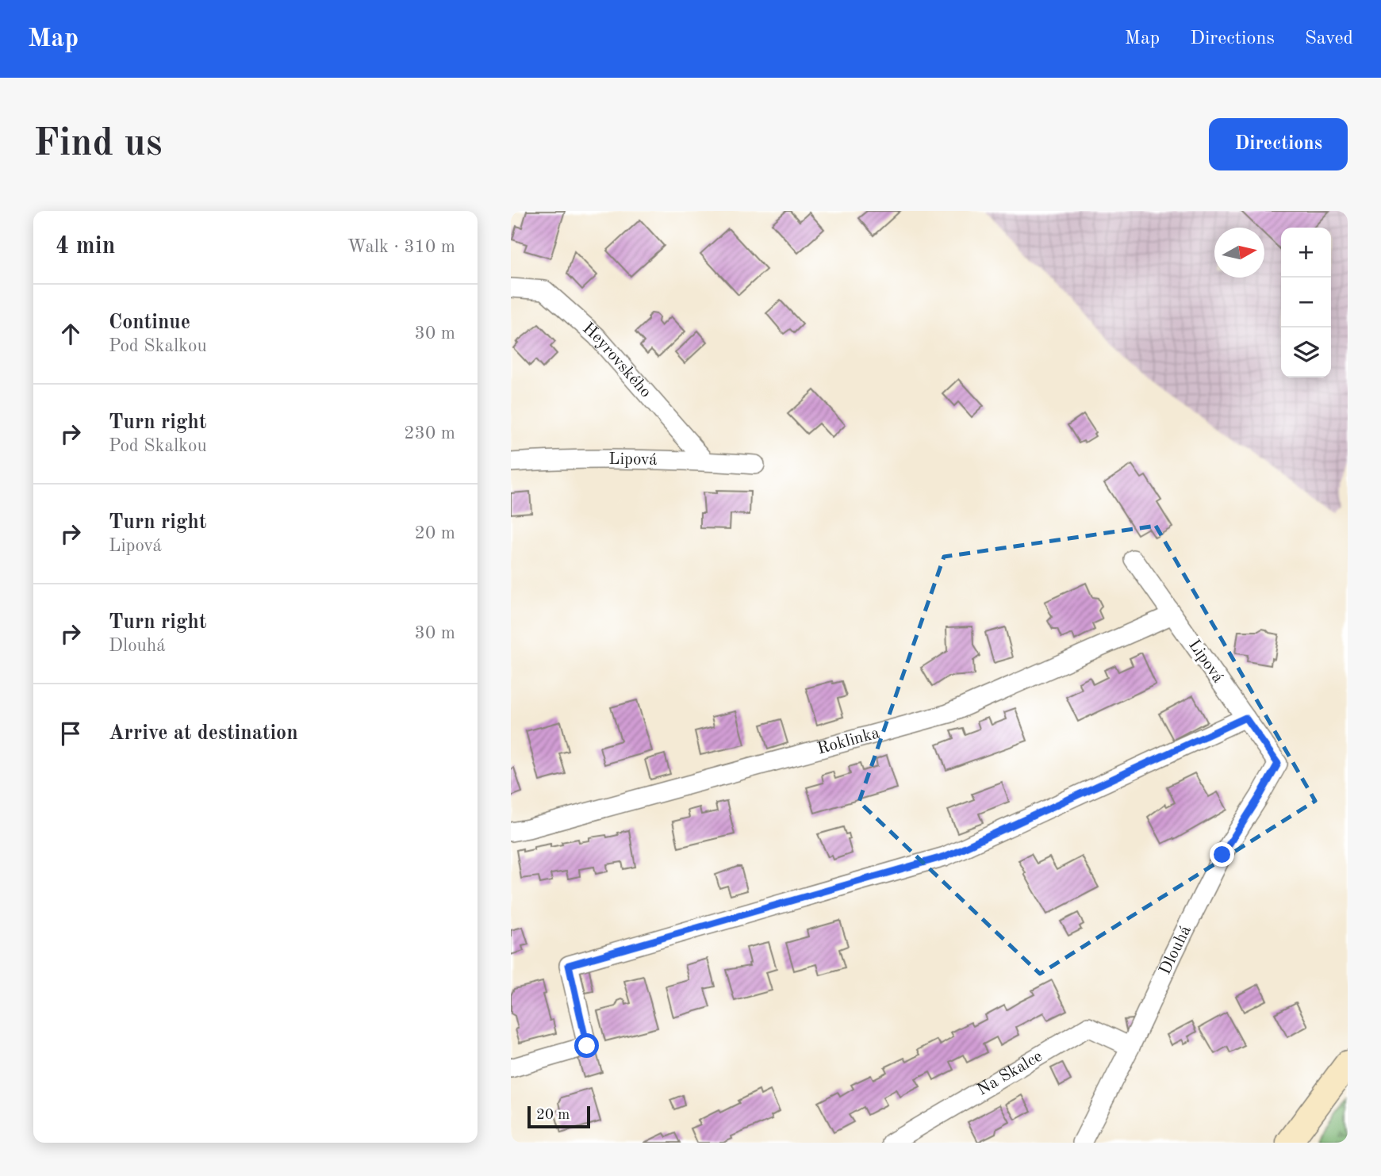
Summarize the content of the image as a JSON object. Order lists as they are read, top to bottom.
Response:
{
  "streets": {
    "street": [
      "Heyrovského",
      "Lipová",
      "Roklinka",
      "Dlouhá",
      "Na Skalce"
    ]
  },
  "crossings": [
    ["Heyrovského", "Lipová"],
    ["Lipová", "Roklinka"],
    ["Lipová", "Dlouhá"],
    ["Dlouhá", "Na Skalce"]
  ],
  "scale_bar": "20 m",
  "north": "right",
  "page": {
    "header": "Map",
    "nav": ["Map", "Directions", "Saved"],
    "buttons": "Directions",
    "title": "Find us",
    "heading": ["4 min", "Walk · 310 m"],
    "map_buttons": ["+", "−"],
    "list": [
      ["Continue", "Pod Skalkou", "30 m"],
      ["Turn right", "Pod Skalkou", "230 m"],
      ["Turn right", "Lipová", "20 m"],
      ["Turn right", "Dlouhá", "30 m"],
      "Arrive at destination"
    ],
    "scale": "20 m"
  }
}
